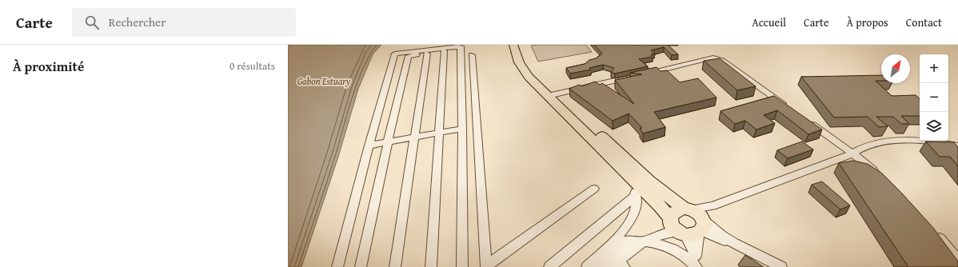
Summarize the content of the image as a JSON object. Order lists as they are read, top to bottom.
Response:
{
  "water": ["Gabon Estuary"],
  "north": "top right",
  "page": {
    "header": "Carte",
    "search": "Rechercher",
    "nav": [
      "Accueil",
      "Carte",
      "À propos",
      "Contact"
    ],
    "heading": ["À proximité", "0 résultats"],
    "map_buttons": ["+", "−"]
  }
}
